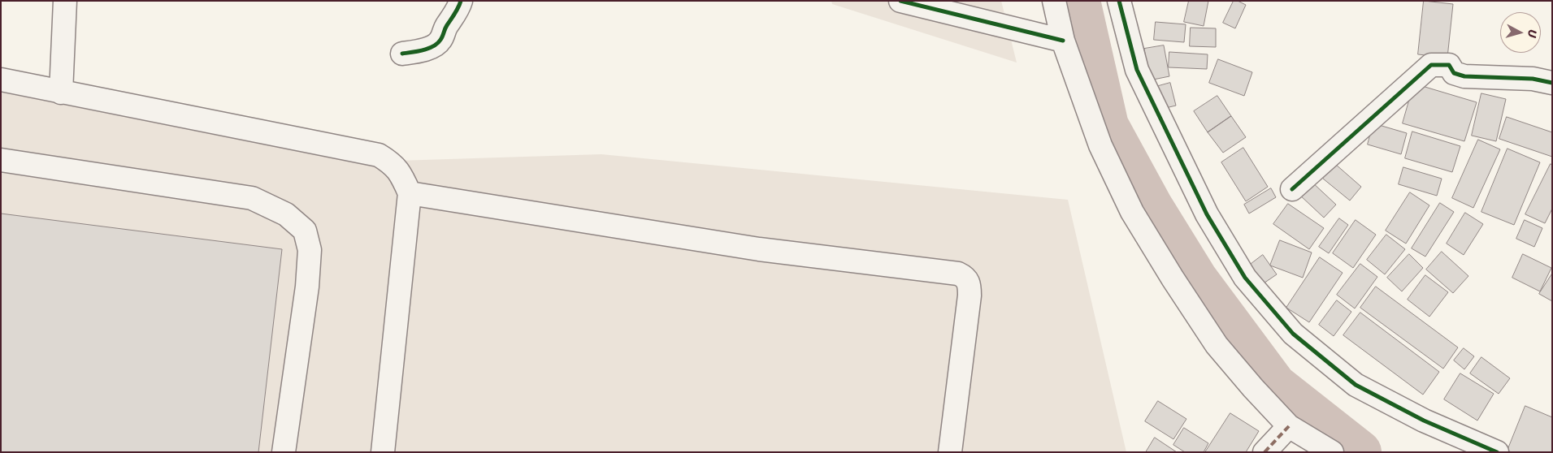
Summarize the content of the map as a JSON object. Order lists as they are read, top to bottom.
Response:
{
  "north": "right"
}
